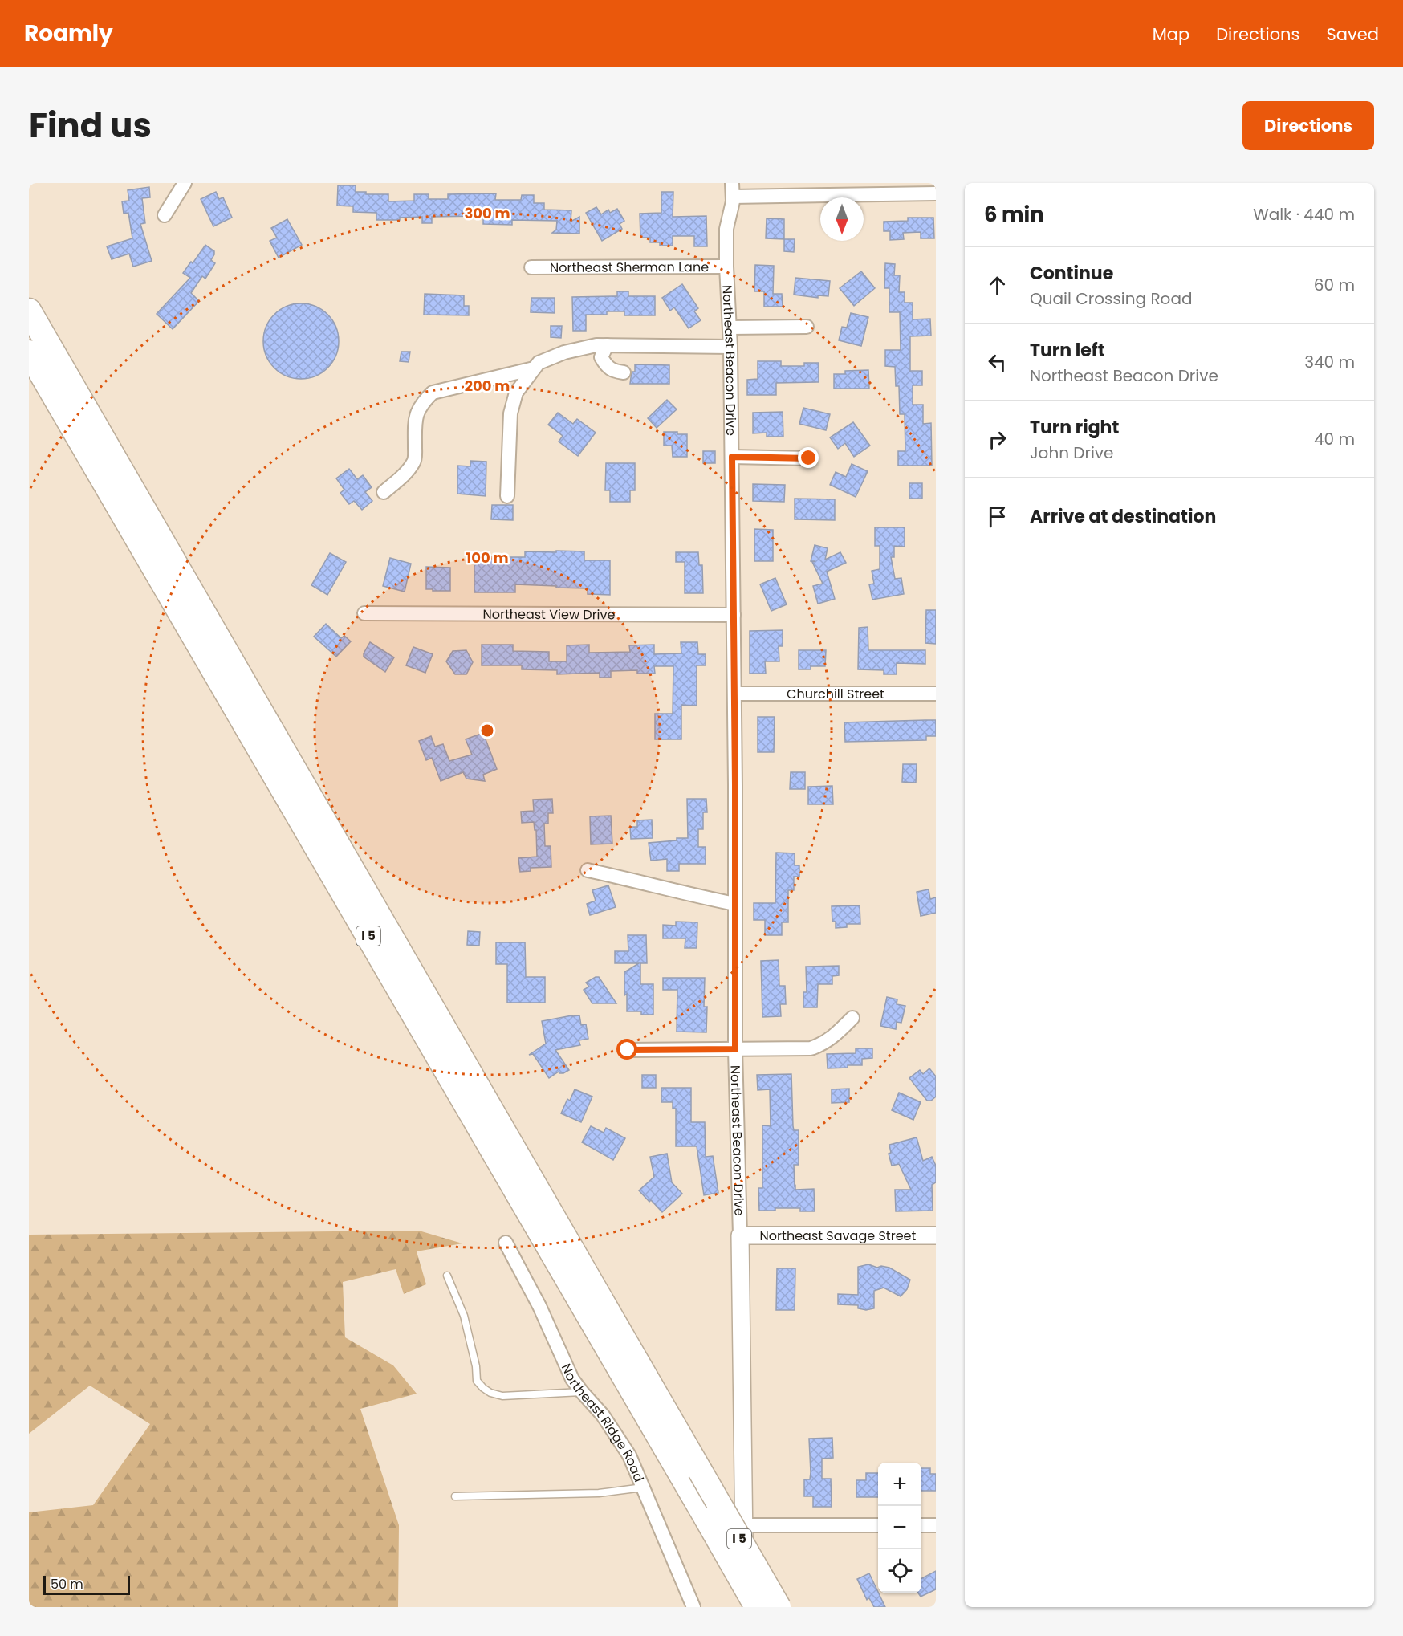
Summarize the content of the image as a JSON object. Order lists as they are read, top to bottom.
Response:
{
  "streets": {
    "highway": ["I 5"],
    "street": [
      "Northeast Sherman Lane",
      "Northeast Beacon Drive",
      "Northeast View Drive",
      "Churchill Street",
      "Northeast Savage Street",
      "Northeast Ridge Road"
    ]
  },
  "crossings": [
    ["Northeast Sherman Lane", "Northeast Beacon Drive"],
    ["Northeast Beacon Drive", "Northeast View Drive"],
    ["Northeast Beacon Drive", "Churchill Street"],
    ["Northeast Beacon Drive", "Northeast Savage Street"]
  ],
  "scale_bar": "50 m",
  "north": "bottom",
  "page": {
    "header": "Roamly",
    "nav": ["Map", "Directions", "Saved"],
    "title": "Find us",
    "buttons": "Directions",
    "heading": ["6 min", "Walk · 440 m"],
    "list": [
      ["Continue", "Quail Crossing Road", "60 m"],
      ["Turn left", "Northeast Beacon Drive", "340 m"],
      ["Turn right", "John Drive", "40 m"],
      "Arrive at destination"
    ],
    "map_buttons": ["+", "−"],
    "scale": "50 m"
  },
  "rings": ["300 m", "200 m", "100 m"]
}
